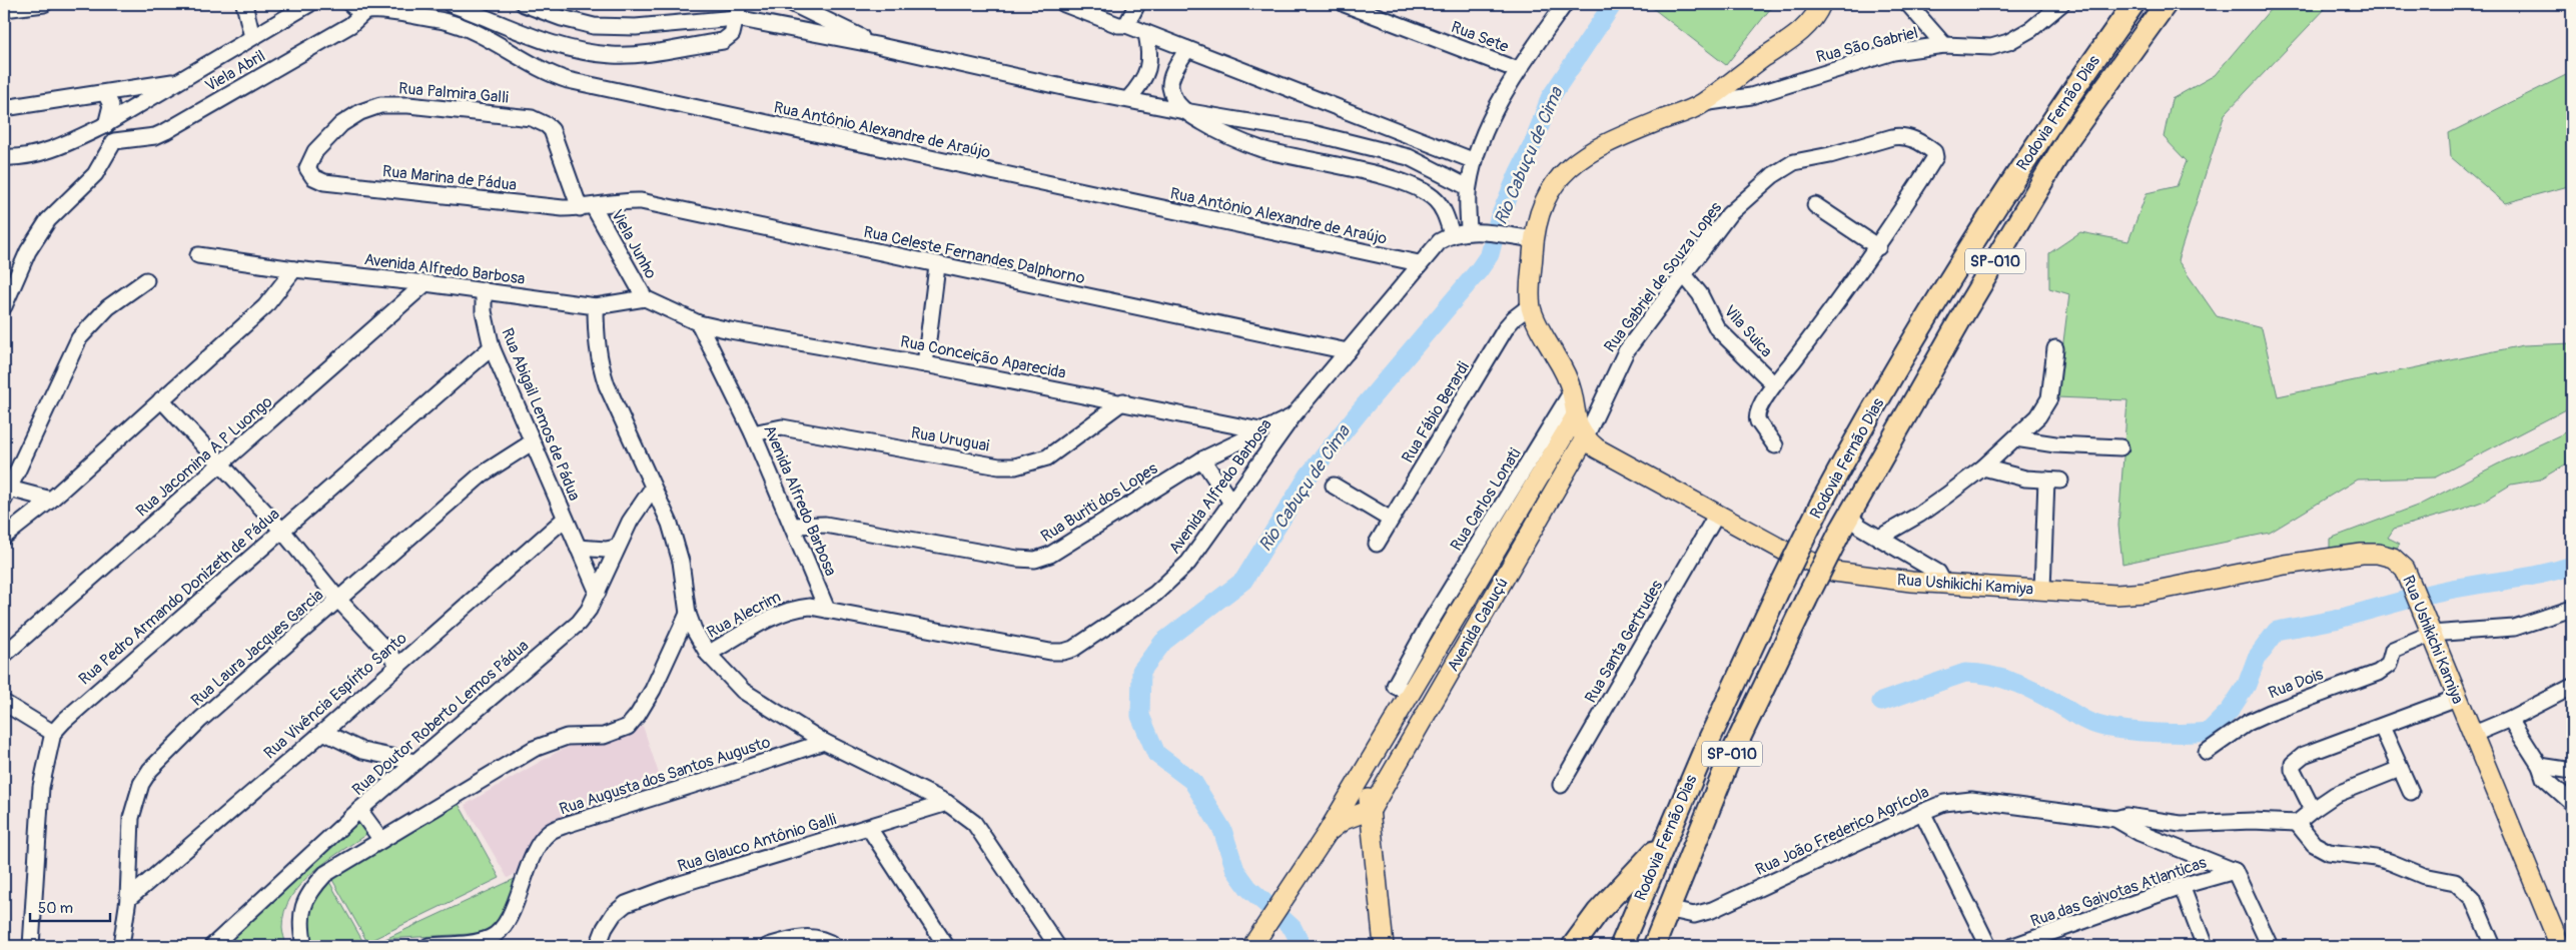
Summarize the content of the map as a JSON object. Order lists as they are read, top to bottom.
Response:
{
  "streets": {
    "highway": ["Rodovia Fernão Dias", "SP-010"],
    "main road": ["Rua Ushikichi Kamiya", "Avenida Cabuçú"],
    "street": [
      "Rua Sete",
      "Rua São Gabriel",
      "Viela Abril",
      "Rua Palmira Galli",
      "Rua Antônio Alexandre de Araújo",
      "Rua Marina de Pádua",
      "Viela Junho",
      "Rua Celeste Fernandes Dalphorno",
      "Avenida Alfredo Barbosa",
      "Rua Gabriel de Souza Lopes",
      "Vila Suica",
      "Rua Conceição Aparecida",
      "Rua Fábio Berardi",
      "Rua Abigail Lemos de Pádua",
      "Rua Uruguai",
      "Rua Jacomina A P Luongo",
      "Rua Carlos Lonati",
      "Rua Buriti dos Lopes",
      "Rua Pedro Armando Donizeth de Pádua",
      "Rua Alecrim",
      "Rua Santa Gertrudes",
      "Rua Laura Jacques Garcia",
      "Rua Dois",
      "Rua Vivência Espírito Santo",
      "Rua Doutor Roberto Lemos Pádua",
      "Rua Augusta dos Santos Augusto",
      "Rua João Frederico Agrícola",
      "Rua Glauco Antônio Galli",
      "Rua das Gaivotas Atlanticas"
    ]
  },
  "crossings": [
    ["Viela Abril", "Rua Antônio Alexandre de Araújo"],
    ["Rua Palmira Galli", "Rua Marina de Pádua"],
    ["Rua Palmira Galli", "Viela Junho"],
    ["Rodovia Fernão Dias", "Rua João Frederico Agrícola"],
    ["Rua Antônio Alexandre de Araújo", "Avenida Alfredo Barbosa"],
    ["Rua Marina de Pádua", "Viela Junho"],
    ["Rua Marina de Pádua", "Rua Celeste Fernandes Dalphorno"],
    ["Viela Junho", "Rua Celeste Fernandes Dalphorno"],
    ["Viela Junho", "Avenida Alfredo Barbosa"],
    ["Rua Celeste Fernandes Dalphorno", "Avenida Alfredo Barbosa"],
    ["Avenida Alfredo Barbosa", "Rua Conceição Aparecida"],
    ["Avenida Alfredo Barbosa", "Rua Abigail Lemos de Pádua"],
    ["Avenida Alfredo Barbosa", "Rua Uruguai"],
    ["Avenida Alfredo Barbosa", "Rua Jacomina A P Luongo"],
    ["Avenida Alfredo Barbosa", "Rua Buriti dos Lopes"],
    ["Avenida Alfredo Barbosa", "Rua Alecrim"],
    ["Rua Gabriel de Souza Lopes", "Vila Suica"],
    ["Rua Gabriel de Souza Lopes", "Rua Ushikichi Kamiya"],
    ["Rua Gabriel de Souza Lopes", "Avenida Cabuçú"],
    ["Rua Conceição Aparecida", "Rua Uruguai"],
    ["Rua Conceição Aparecida", "Rua Buriti dos Lopes"],
    ["Rua Abigail Lemos de Pádua", "Rua Pedro Armando Donizeth de Pádua"],
    ["Rua Abigail Lemos de Pádua", "Rua Laura Jacques Garcia"],
    ["Rua Abigail Lemos de Pádua", "Rua Vivência Espírito Santo"],
    ["Rua Abigail Lemos de Pádua", "Rua Doutor Roberto Lemos Pádua"],
    ["Rua Carlos Lonati", "Avenida Cabuçú"],
    ["Rua Ushikichi Kamiya", "Avenida Cabuçú"],
    ["Rua Ushikichi Kamiya", "Rua Santa Gertrudes"],
    ["Rua Ushikichi Kamiya", "Rua Dois"],
    ["Rua Laura Jacques Garcia", "Rua Vivência Espírito Santo"],
    ["Rua João Frederico Agrícola", "Rua das Gaivotas Atlanticas"]
  ],
  "water": ["Rio Cabuçu de Cima"],
  "scale_bar": "50 m"
}
